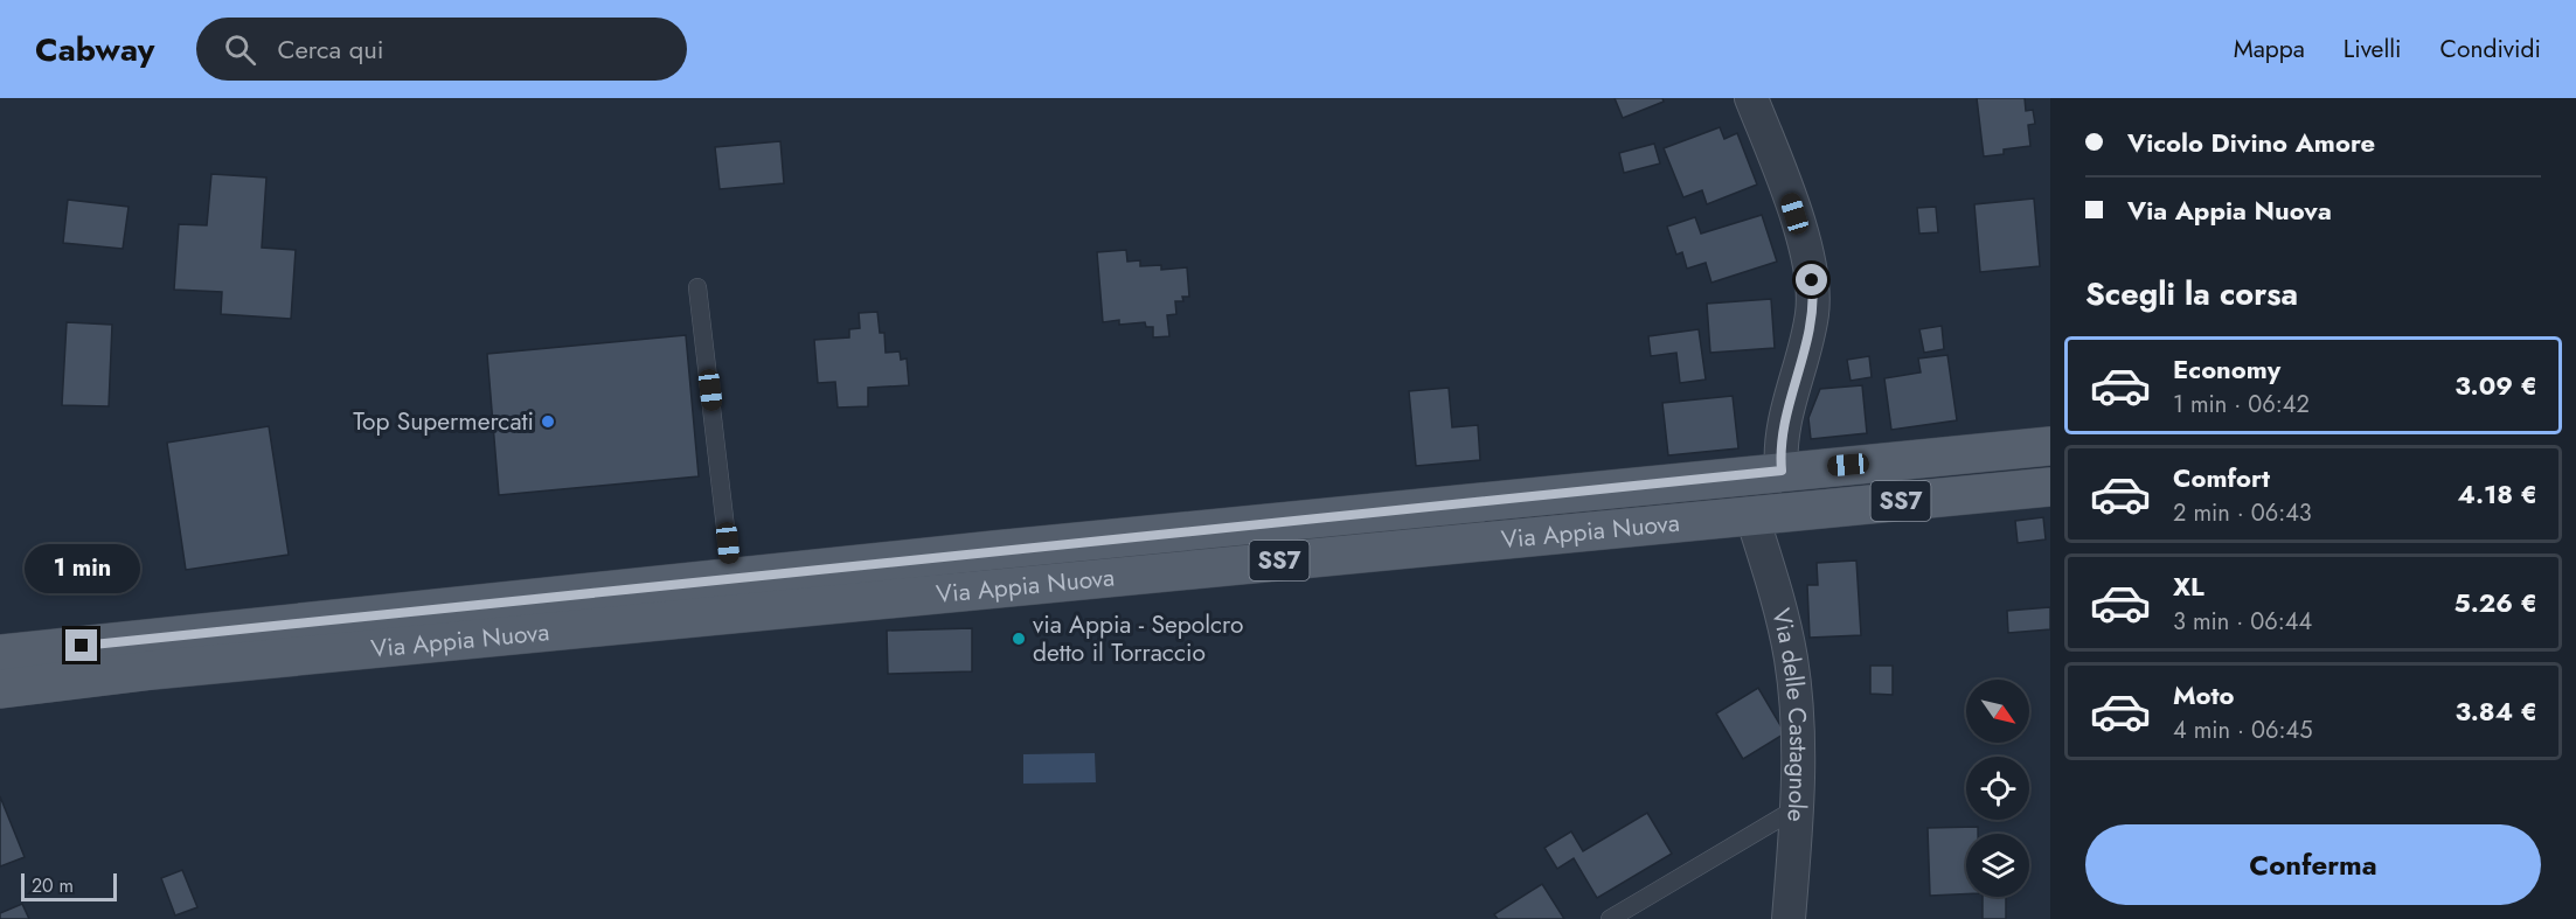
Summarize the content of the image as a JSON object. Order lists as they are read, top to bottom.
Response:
{
  "streets": {
    "main road": ["SS7", "Via Appia Nuova"],
    "street": ["Via delle Castagnole"]
  },
  "crossings": [
    ["Via Appia Nuova", "Via delle Castagnole"]
  ],
  "places": ["Top Supermercati", "via Appia - Sepolcro detto il Torraccio"],
  "scale_bar": "20 m",
  "north": "bottom right",
  "page": {
    "header": "Cabway",
    "search": "Cerca qui",
    "nav": ["Mappa", "Livelli", "Condividi"],
    "banner": ["Vicolo Divino Amore", "Via Appia Nuova"],
    "heading": "Scegli la corsa",
    "list": [
      {
        "name": "Economy",
        "note": "1 min · 06:42",
        "value": "3.09 €"
      },
      {
        "name": "Comfort",
        "note": "2 min · 06:43",
        "value": "4.18 €"
      },
      {
        "name": "XL",
        "note": "3 min · 06:44",
        "value": "5.26 €"
      },
      {
        "name": "Moto",
        "note": "4 min · 06:45",
        "value": "3.84 €"
      }
    ],
    "bubble": "1 min",
    "buttons": "Conferma",
    "scale": "20 m"
  }
}
